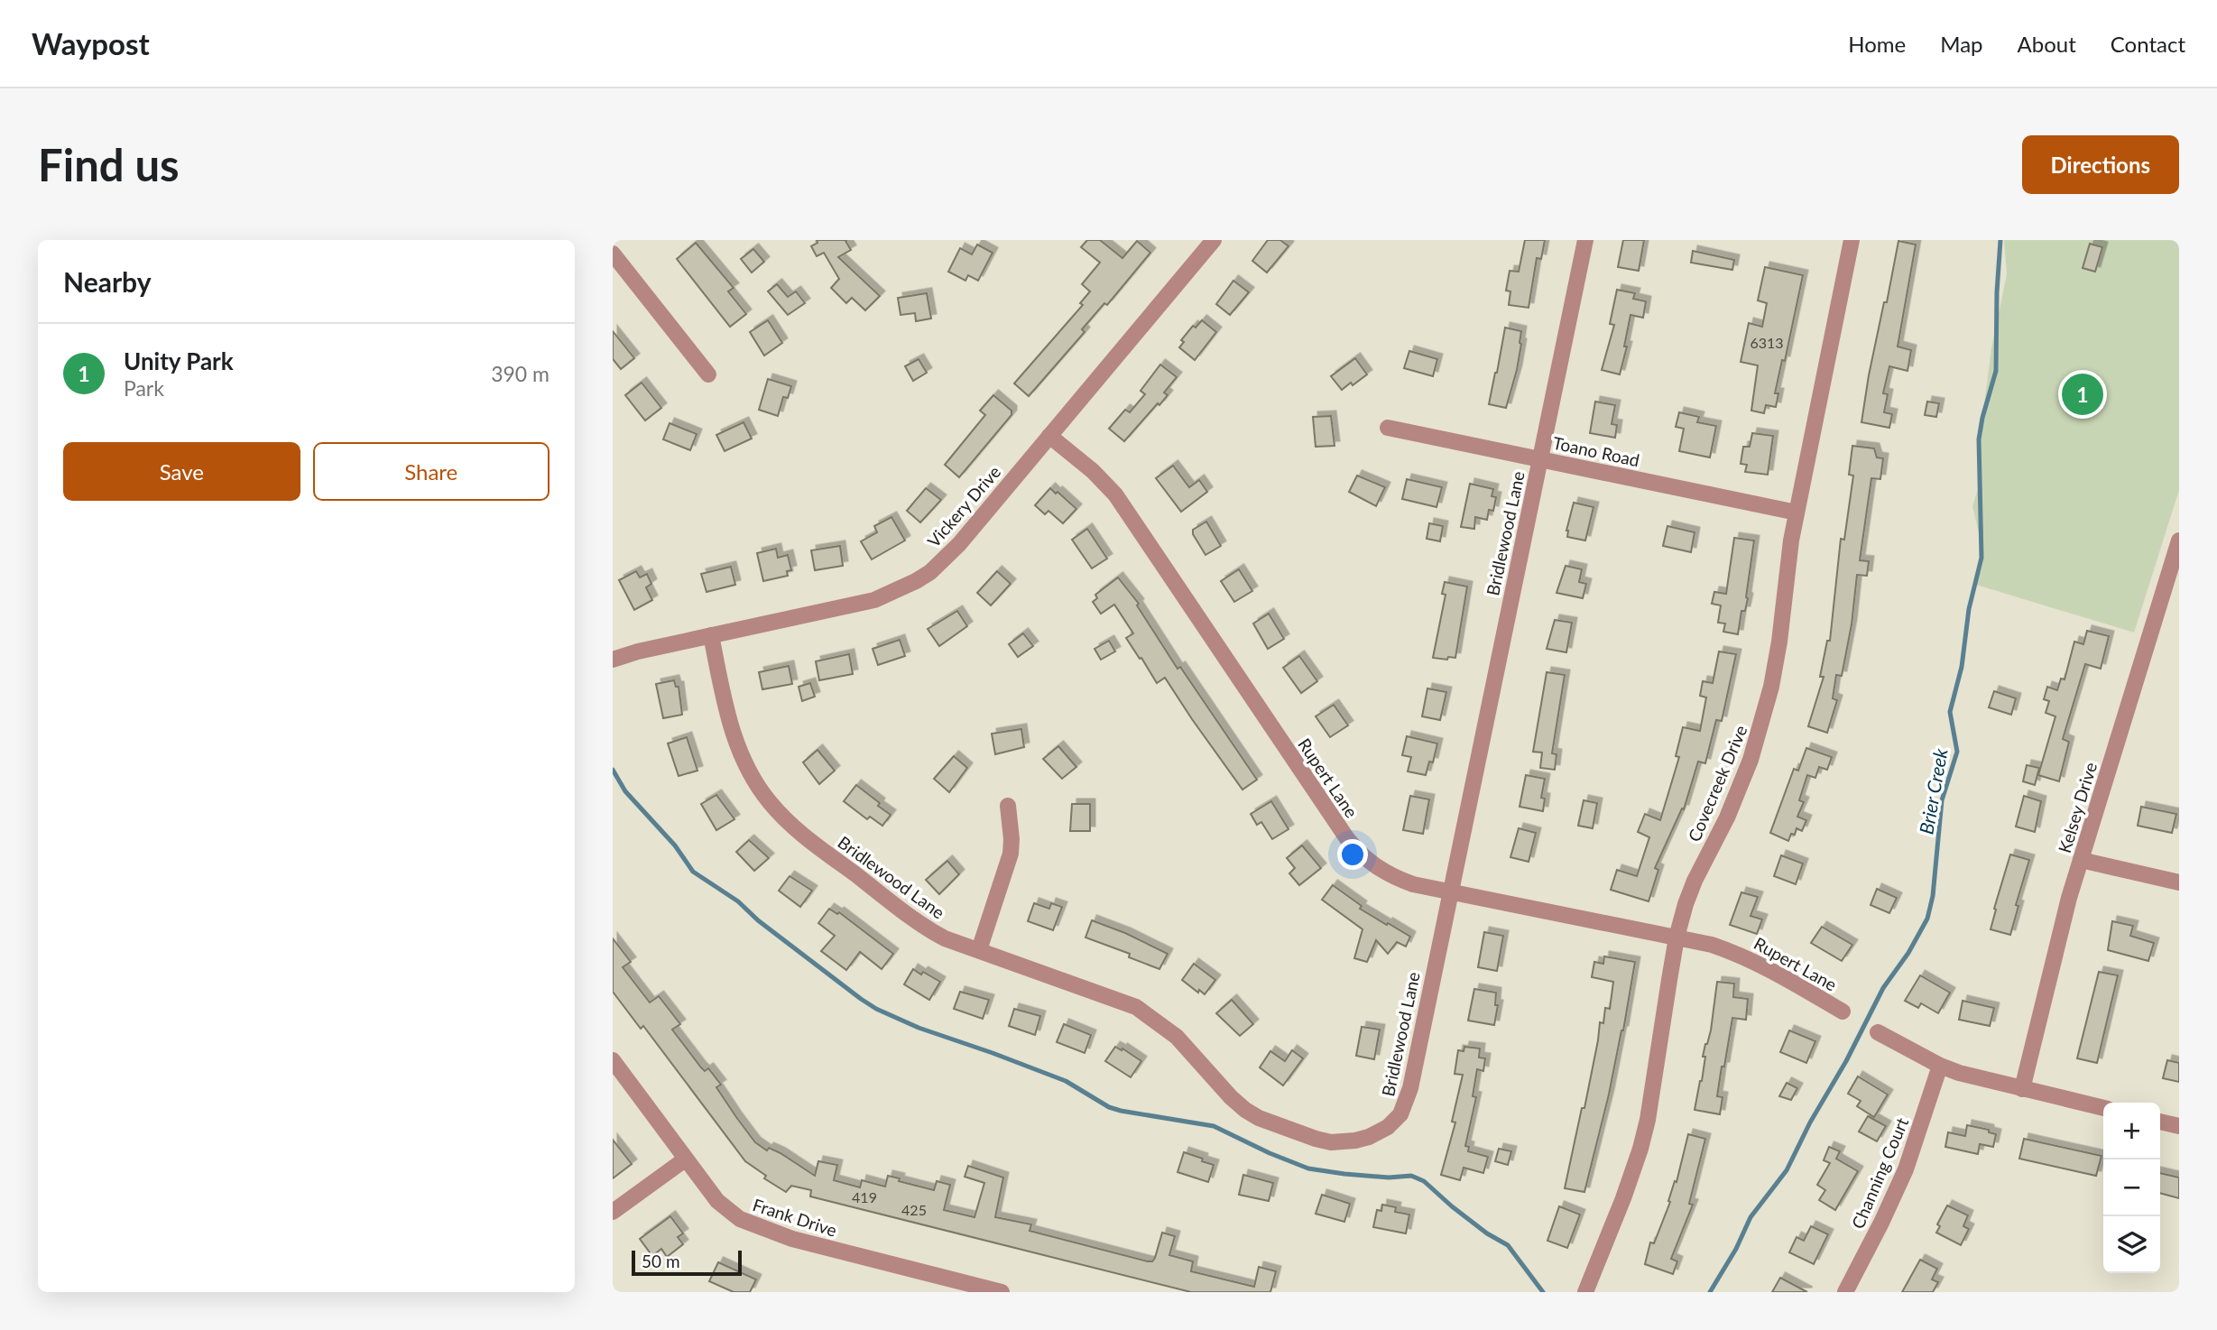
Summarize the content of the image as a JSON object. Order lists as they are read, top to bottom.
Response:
{
  "streets": {
    "street": [
      "Toano Road",
      "Vickery Drive",
      "Bridlewood Lane",
      "Rupert Lane",
      "Covecreek Drive",
      "Kelsey Drive",
      "Channing Court",
      "Frank Drive"
    ]
  },
  "crossings": [
    ["Toano Road", "Bridlewood Lane"],
    ["Toano Road", "Covecreek Drive"],
    ["Vickery Drive", "Bridlewood Lane"],
    ["Vickery Drive", "Rupert Lane"],
    ["Bridlewood Lane", "Rupert Lane"],
    ["Rupert Lane", "Covecreek Drive"]
  ],
  "water": ["Brier Creek"],
  "house_numbers": ["6313", "419", "425"],
  "scale_bar": "50 m",
  "page": {
    "header": "Waypost",
    "nav": [
      "Home",
      "Map",
      "About",
      "Contact"
    ],
    "buttons": [
      "Directions",
      ["Save", "Share"]
    ],
    "title": "Find us",
    "heading": "Nearby",
    "list": [
      {
        "mark": "1",
        "name": "Unity Park",
        "note": "Park",
        "value": "390 m"
      }
    ],
    "pins": "1",
    "map_buttons": ["+", "−"],
    "scale": "50 m"
  }
}
